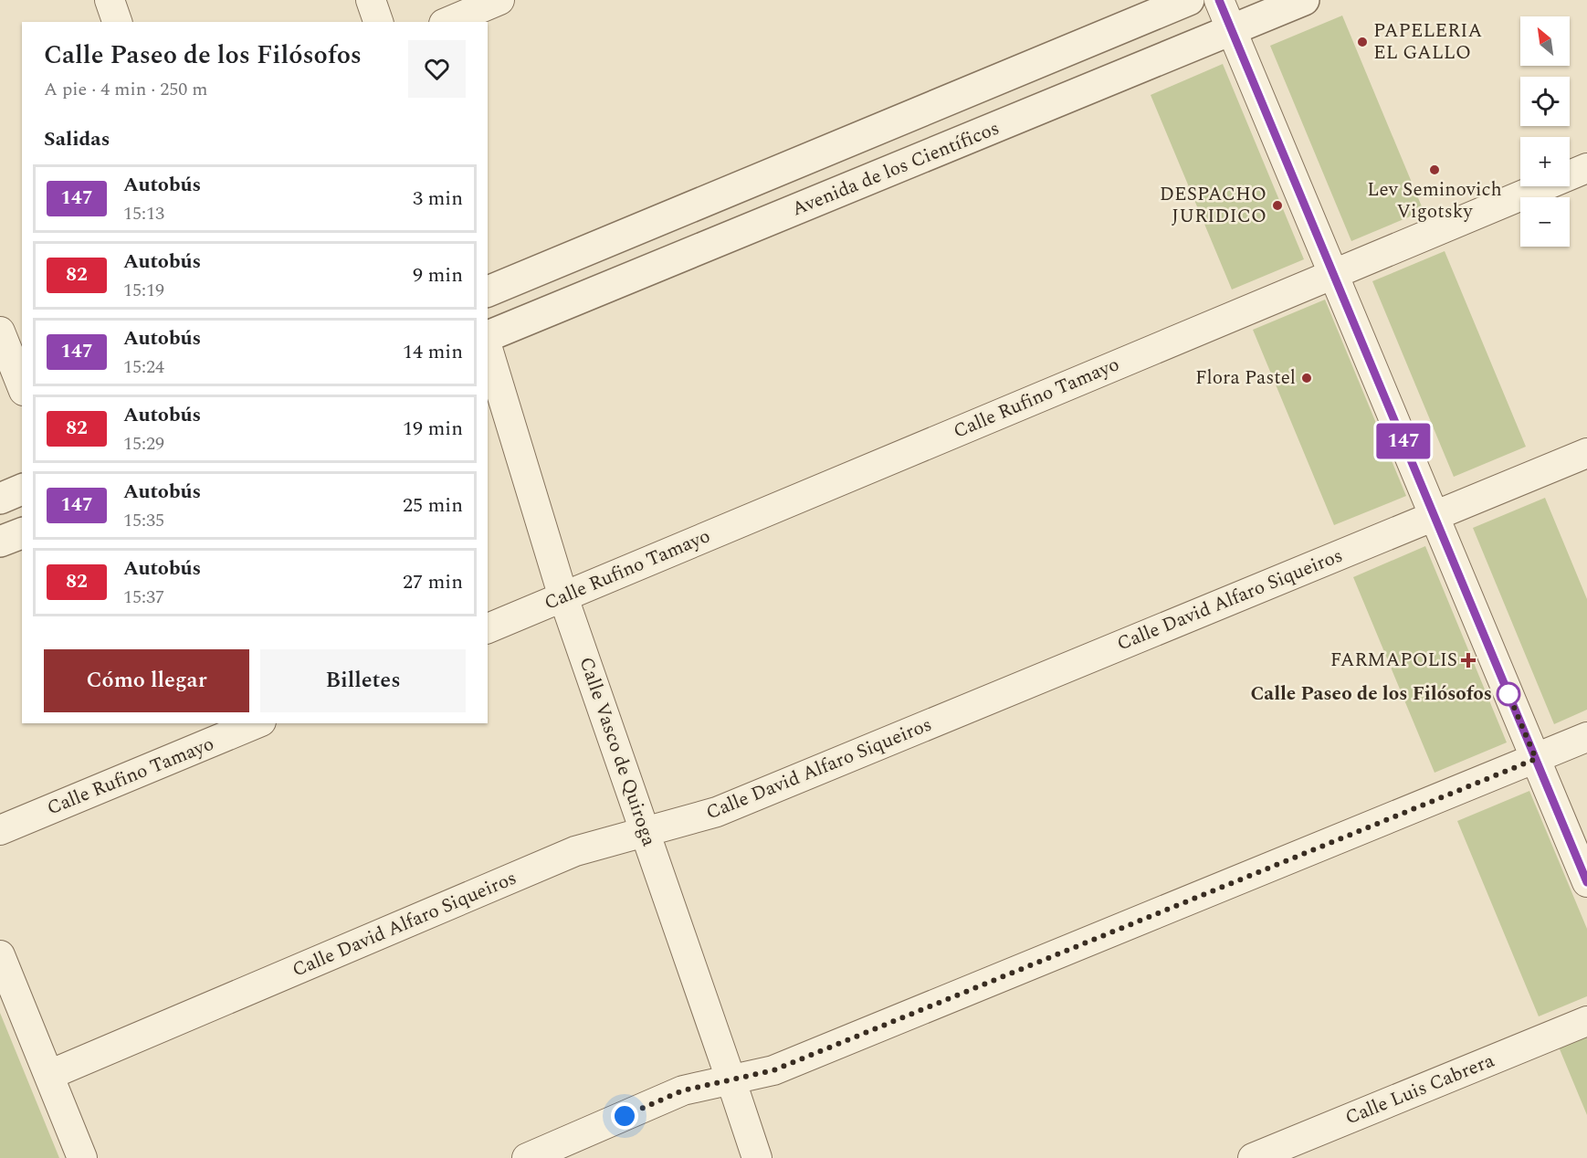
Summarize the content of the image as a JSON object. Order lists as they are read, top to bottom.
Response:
{
  "streets": {
    "street": [
      "Avenida de los Científicos",
      "Calle Rufino Tamayo",
      "Calle David Alfaro Siqueiros",
      "Calle Vasco de Quiroga",
      "Calle Luis Cabrera"
    ]
  },
  "crossings": [
    ["Calle Rufino Tamayo", "Calle Vasco de Quiroga"],
    ["Calle David Alfaro Siqueiros", "Calle Vasco de Quiroga"]
  ],
  "places": {
    "other": [
      "PAPELERIA EL GALLO",
      "Lev Seminovich Vigotsky",
      "DESPACHO JURIDICO",
      "Flora Pastel",
      "Calle Paseo de los Filósofos"
    ],
    "health": ["FARMAPOLIS"]
  },
  "lines": ["bus line 147"],
  "north": "top left",
  "page": {
    "on_map": "147",
    "map_buttons": ["+", "−"],
    "heading": [
      ["Calle Paseo de los Filósofos", "A pie · 4 min · 250 m"],
      "Salidas"
    ],
    "list": [
      {
        "mark": "147",
        "name": "Autobús",
        "note": "15:13",
        "value": "3 min"
      },
      {
        "mark": "82",
        "name": "Autobús",
        "note": "15:19",
        "value": "9 min"
      },
      {
        "mark": "147",
        "name": "Autobús",
        "note": "15:24",
        "value": "14 min"
      },
      {
        "mark": "82",
        "name": "Autobús",
        "note": "15:29",
        "value": "19 min"
      },
      {
        "mark": "147",
        "name": "Autobús",
        "note": "15:35",
        "value": "25 min"
      },
      {
        "mark": "82",
        "name": "Autobús",
        "note": "15:37",
        "value": "27 min"
      }
    ],
    "buttons": ["Cómo llegar", "Billetes"]
  }
}
